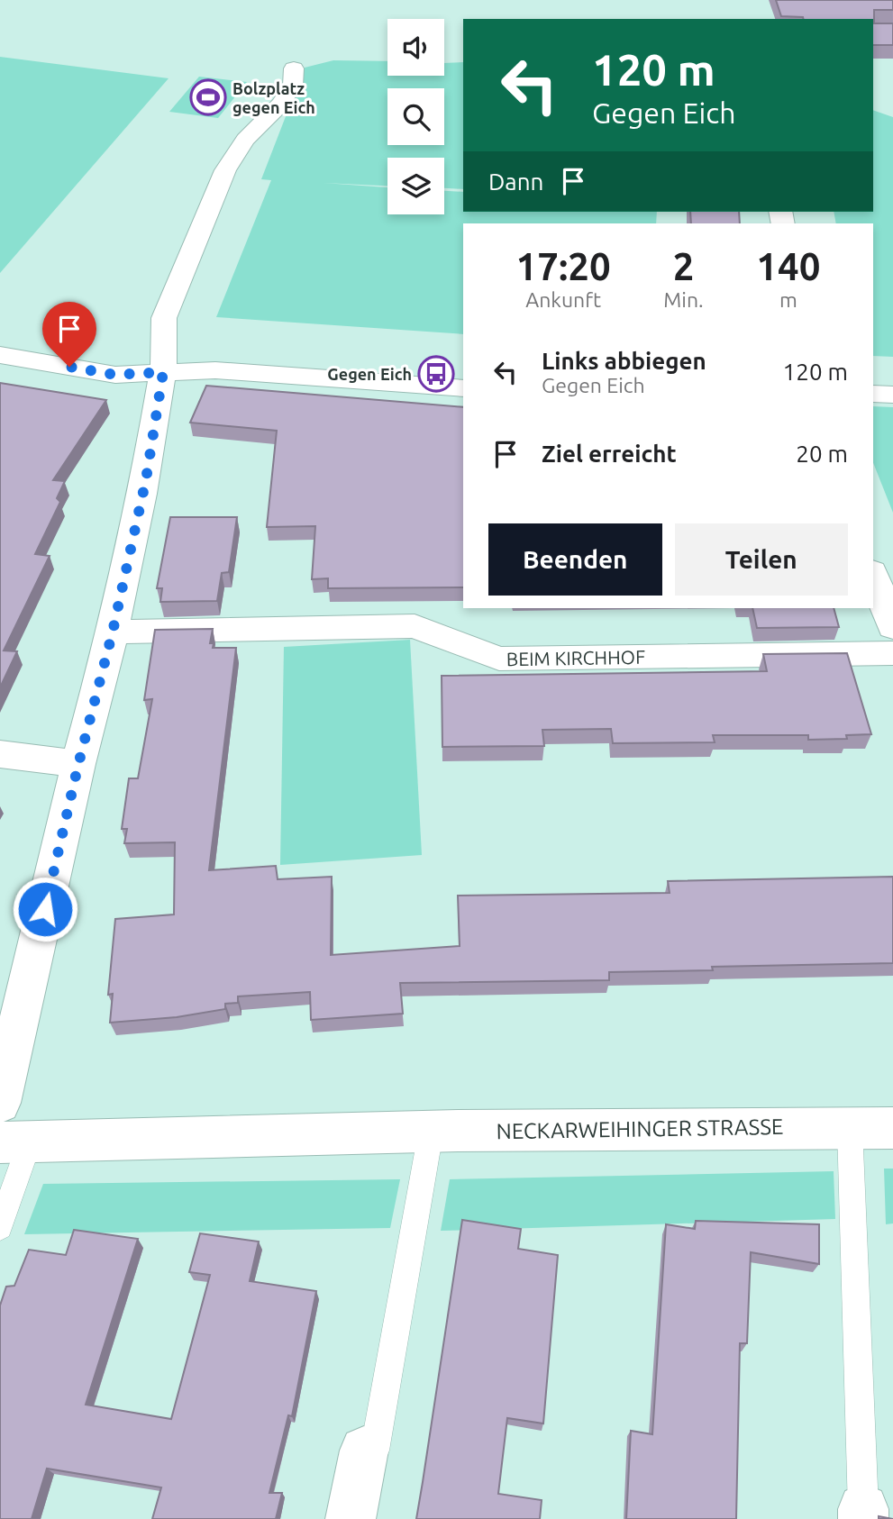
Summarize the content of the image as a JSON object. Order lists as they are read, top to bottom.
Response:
{
  "streets": {
    "street": ["BEIM KIRCHHOF", "NECKARWEIHINGER STRASSE"]
  },
  "places": {
    "sports": ["Bolzplatz gegen Eich"],
    "bus stop": ["Gegen Eich"]
  },
  "page": {
    "turn": ["120 m", "Gegen Eich"],
    "then": "Dann",
    "eta": [
      "17:20",
      "Ankunft",
      "2",
      "Min.",
      "140",
      "m"
    ],
    "list": [
      {
        "name": "Links abbiegen",
        "note": "Gegen Eich",
        "value": "120 m"
      },
      {
        "name": "Ziel erreicht",
        "value": "20 m"
      }
    ],
    "buttons": ["Beenden", "Teilen"]
  }
}
